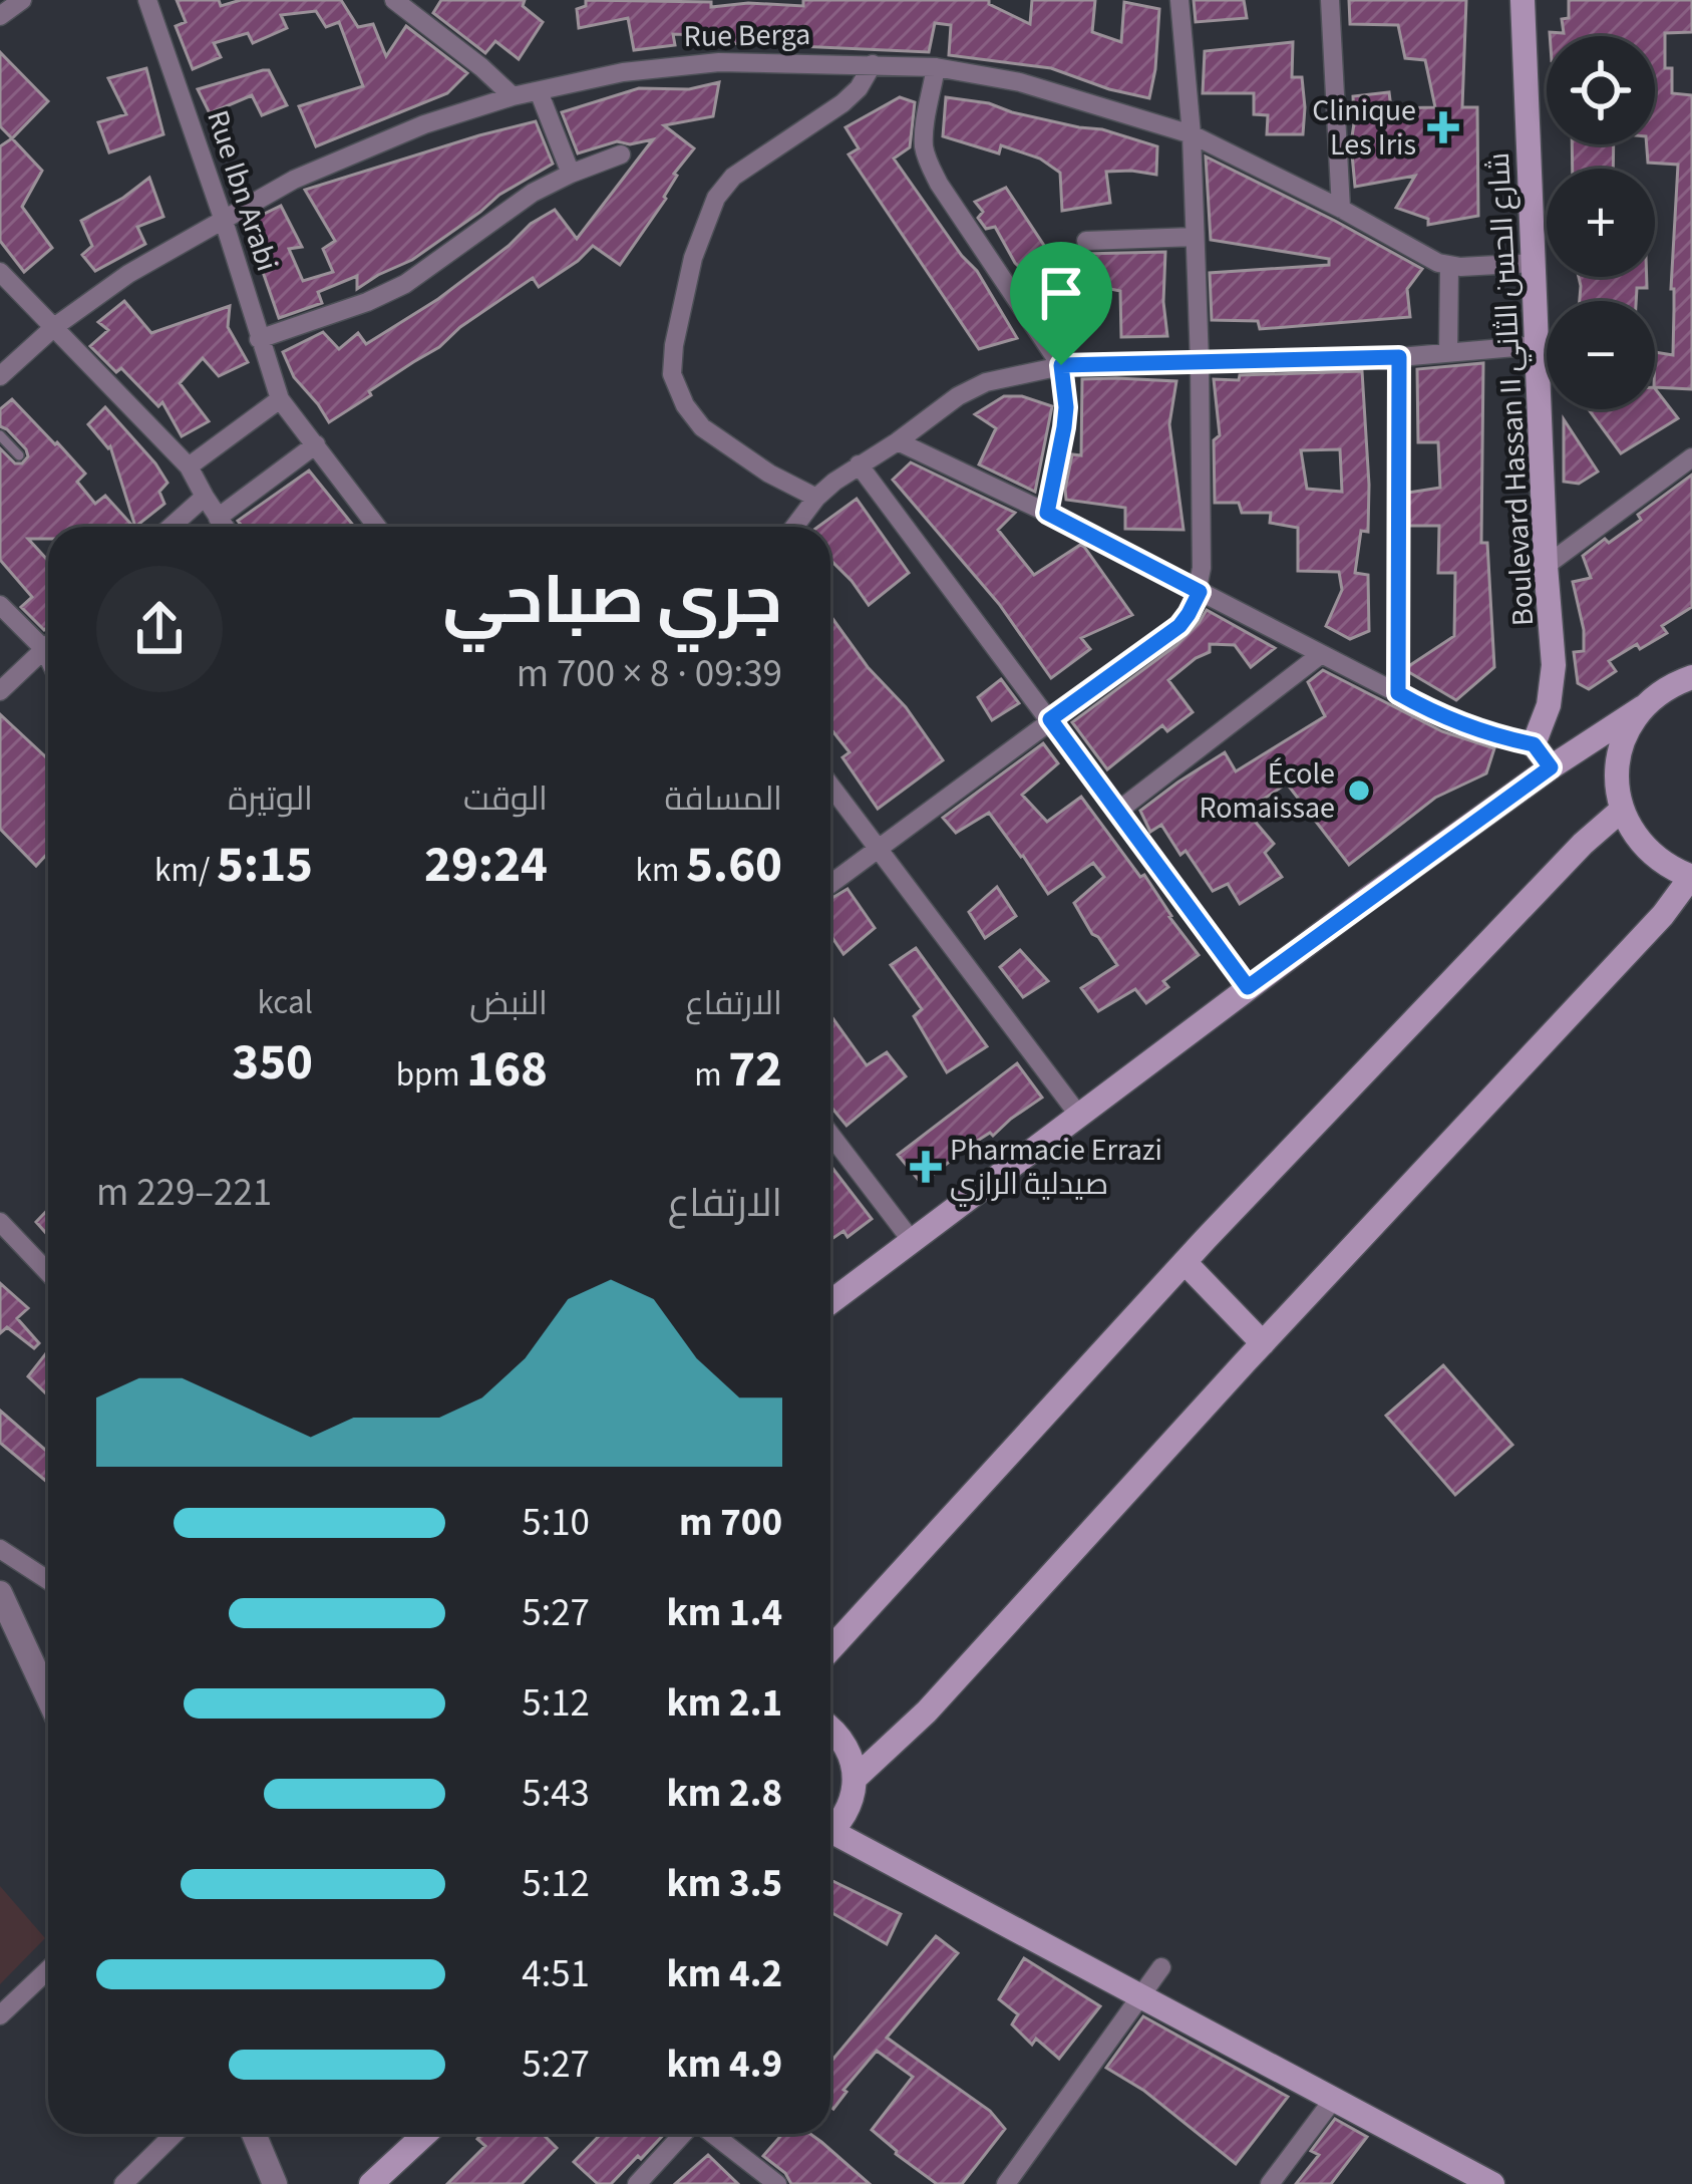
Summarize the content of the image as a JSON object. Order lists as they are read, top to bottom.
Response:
{
  "streets": {
    "main road": ["Boulevard Hassan II شارع الحسن الثاني"],
    "street": ["Rue Berga", "Rue Ibn Arabi"]
  },
  "crossings": [
    ["Rue Berga", "Rue Ibn Arabi"],
    ["Rue Berga", "Boulevard Hassan II شارع الحسن الثاني"]
  ],
  "places": {
    "health": ["Clinique Les Iris", "Pharmacie Errazi صيدلية الرازي"],
    "other": ["École Romaissae"]
  },
  "page": {
    "map_buttons": ["+", "−"],
    "heading": ["جري صباحي", "09:39 · 8 × 700 m"],
    "stats": [
      ["المسافة", "5.60 km"],
      ["الوقت", "29:24"],
      ["الوتيرة", "5:15 /km"],
      ["الارتفاع", "72 m"],
      ["النبض", "168 bpm"],
      ["kcal", "350"]
    ],
    "chart": ["الارتفاع", "221–229 m"],
    "list": [
      {
        "name": "700 m",
        "note": "5:10"
      },
      {
        "name": "1.4 km",
        "note": "5:27"
      },
      {
        "name": "2.1 km",
        "note": "5:12"
      },
      {
        "name": "2.8 km",
        "note": "5:43"
      },
      {
        "name": "3.5 km",
        "note": "5:12"
      },
      {
        "name": "4.2 km",
        "note": "4:51"
      },
      {
        "name": "4.9 km",
        "note": "5:27"
      }
    ]
  }
}
